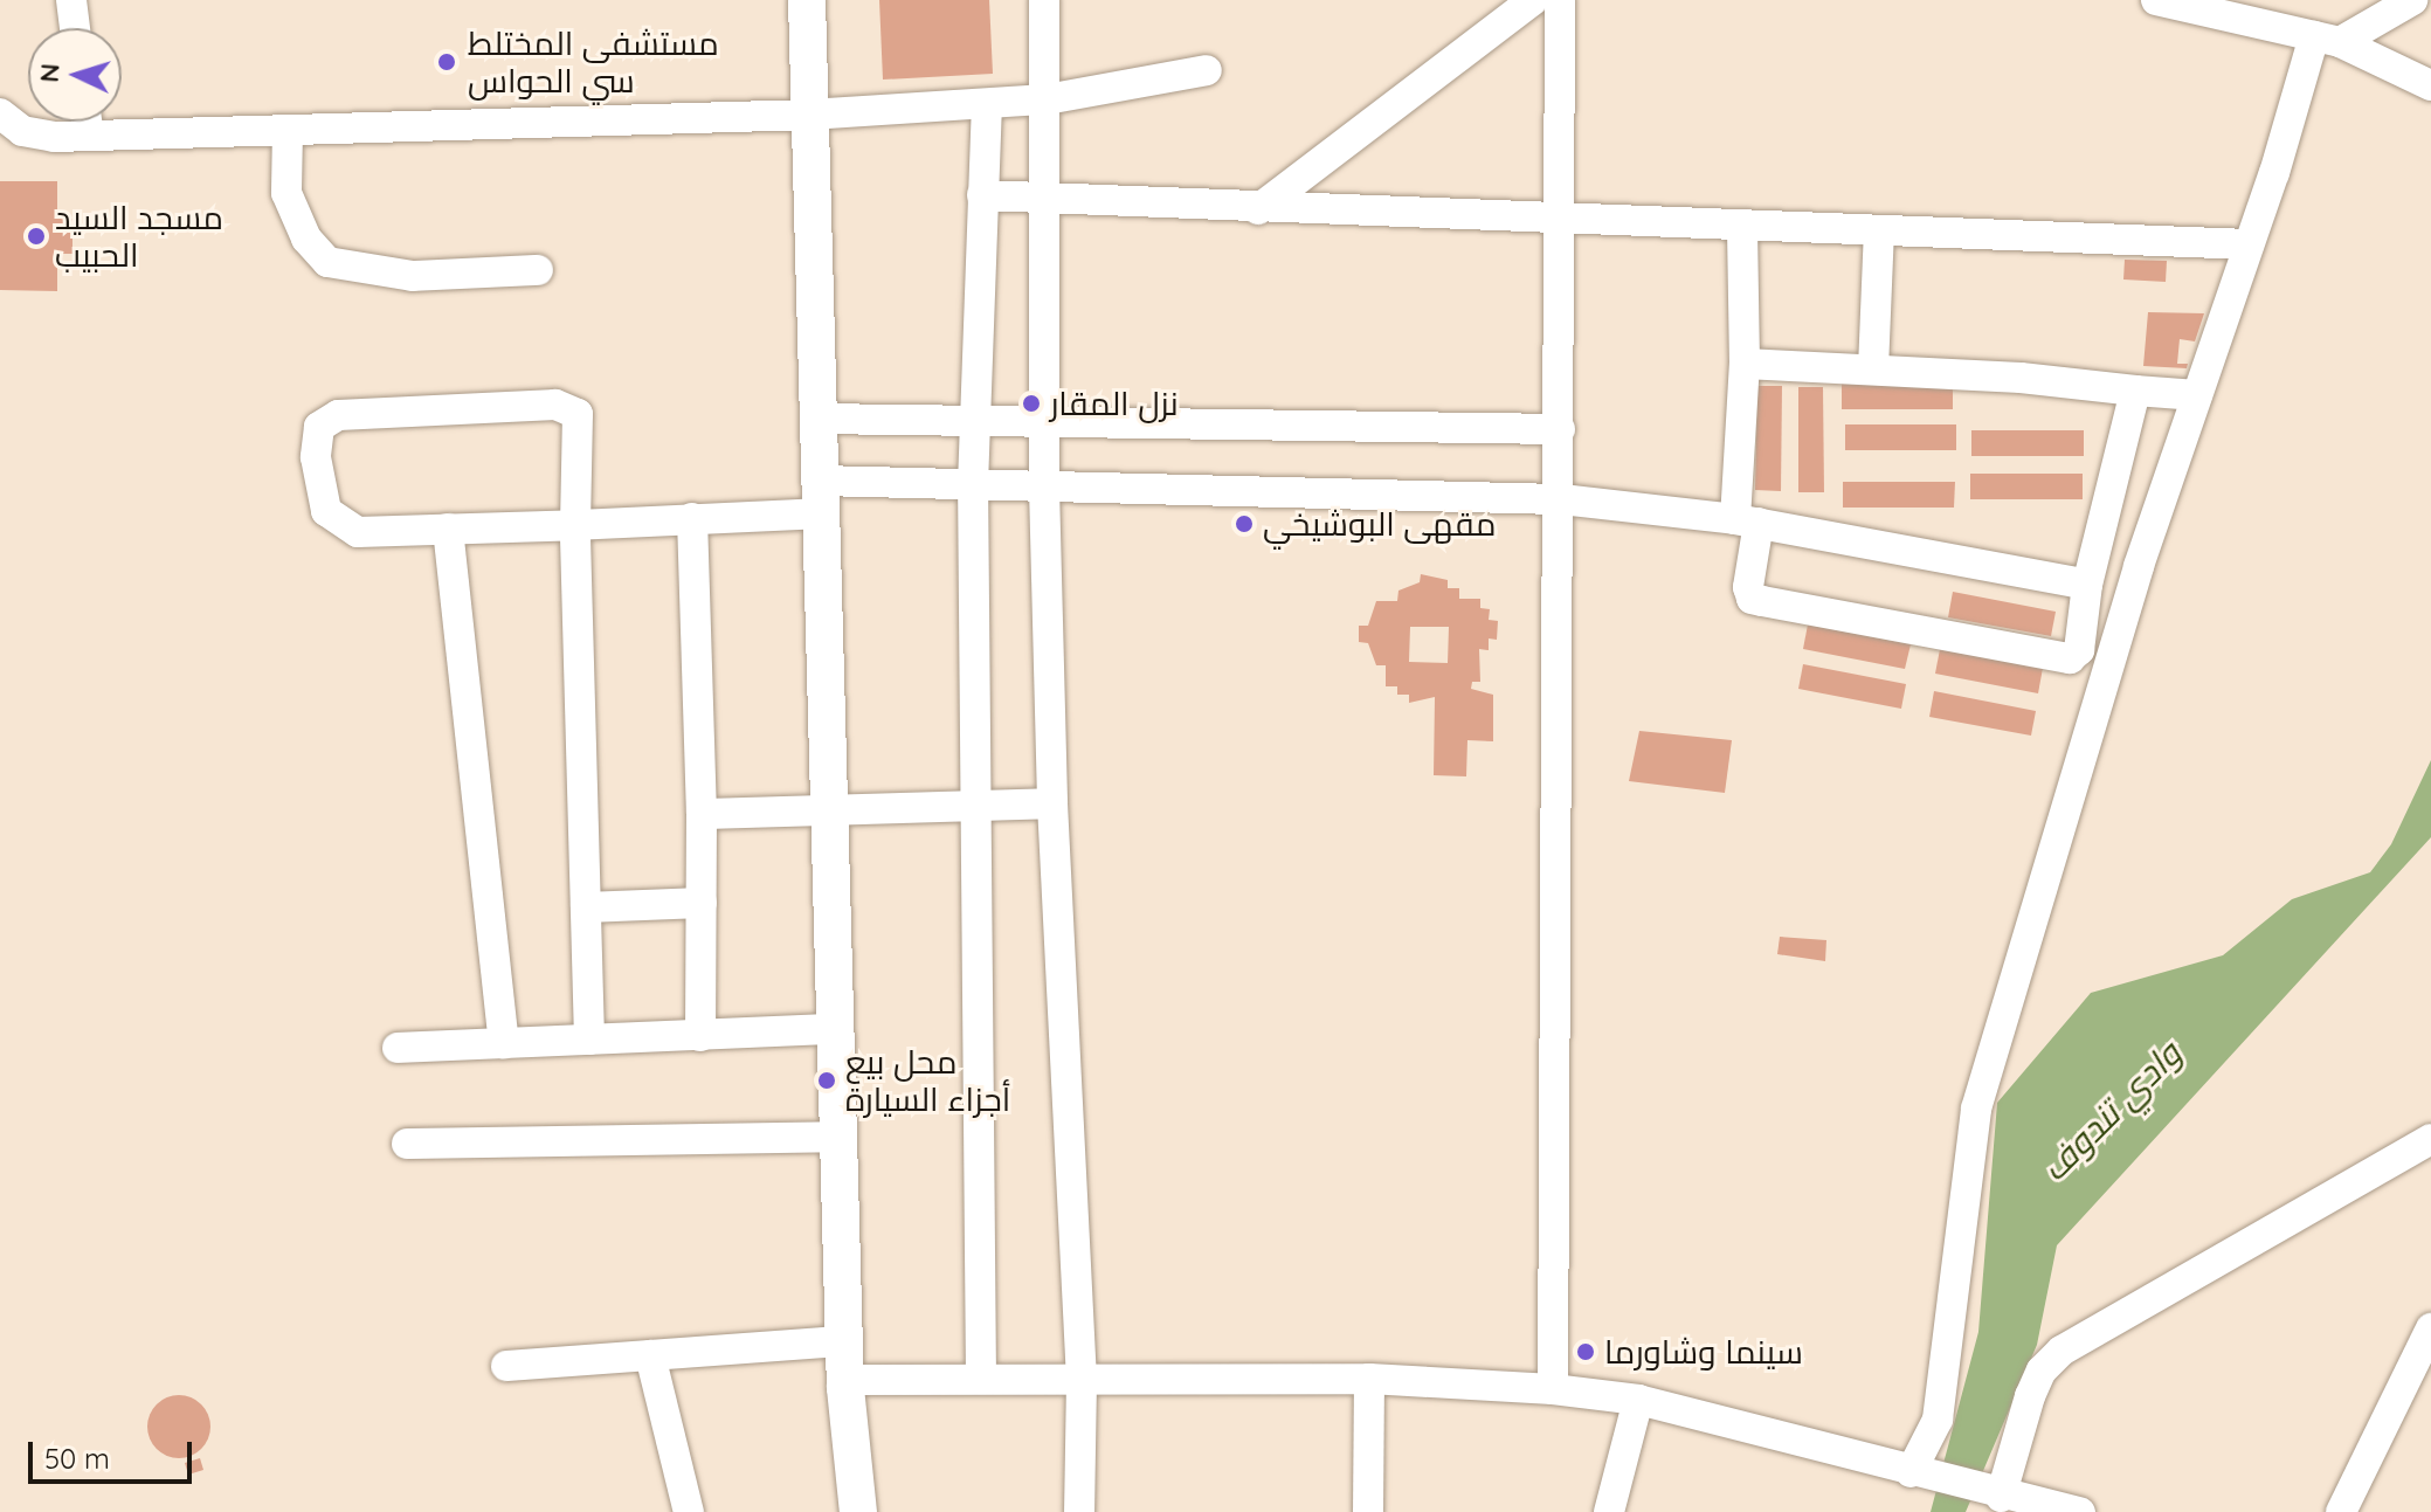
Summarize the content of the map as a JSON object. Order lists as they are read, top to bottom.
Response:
{
  "water": ["وادي تندوف"],
  "places": [
    "مستشفى المختلط سي الحواس",
    "مسجد السيد الحبيب",
    "نزل المقار",
    "مقهى البوشيخي",
    "محل بيع أجزاء السيارة",
    "سينما وشاورما"
  ],
  "scale_bar": "50 m",
  "north": "left"
}
